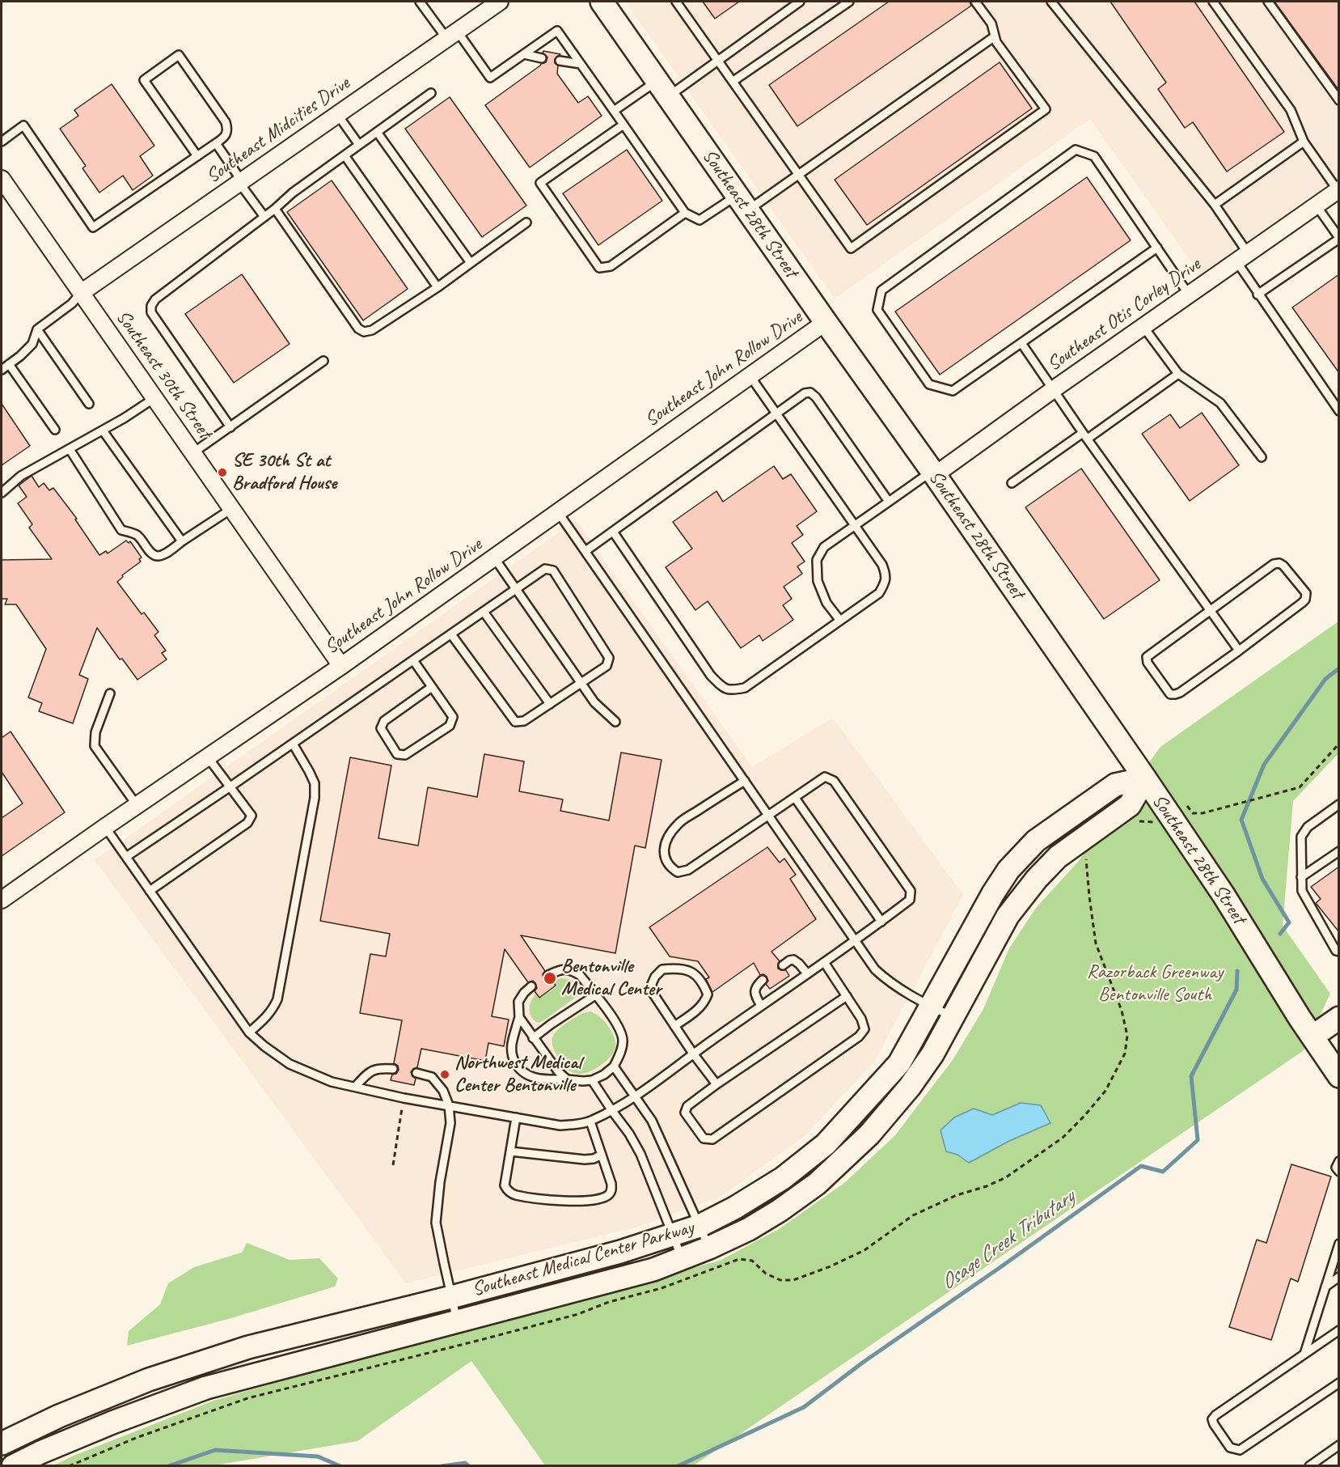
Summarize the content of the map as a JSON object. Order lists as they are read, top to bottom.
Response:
{
  "streets": {
    "main road": ["Southeast 28th Street", "Southeast Medical Center Parkway"],
    "street": [
      "Southeast Midcities Drive",
      "Southeast Otis Corley Drive",
      "Southeast John Rollow Drive",
      "Southeast 30th Street"
    ]
  },
  "crossings": [
    ["Southeast Midcities Drive", "Southeast 30th Street"],
    ["Southeast 28th Street", "Southeast Otis Corley Drive"],
    ["Southeast 28th Street", "Southeast John Rollow Drive"],
    ["Southeast 28th Street", "Southeast Medical Center Parkway"],
    ["Southeast John Rollow Drive", "Southeast 30th Street"]
  ],
  "water": ["Osage Creek Tributary"],
  "parks": ["Razorback Greenway Bentonville South"],
  "places": ["SE 30th St at Bradford House", "Bentonville Medical Center", "Northwest Medical Center Bentonville"]
}
